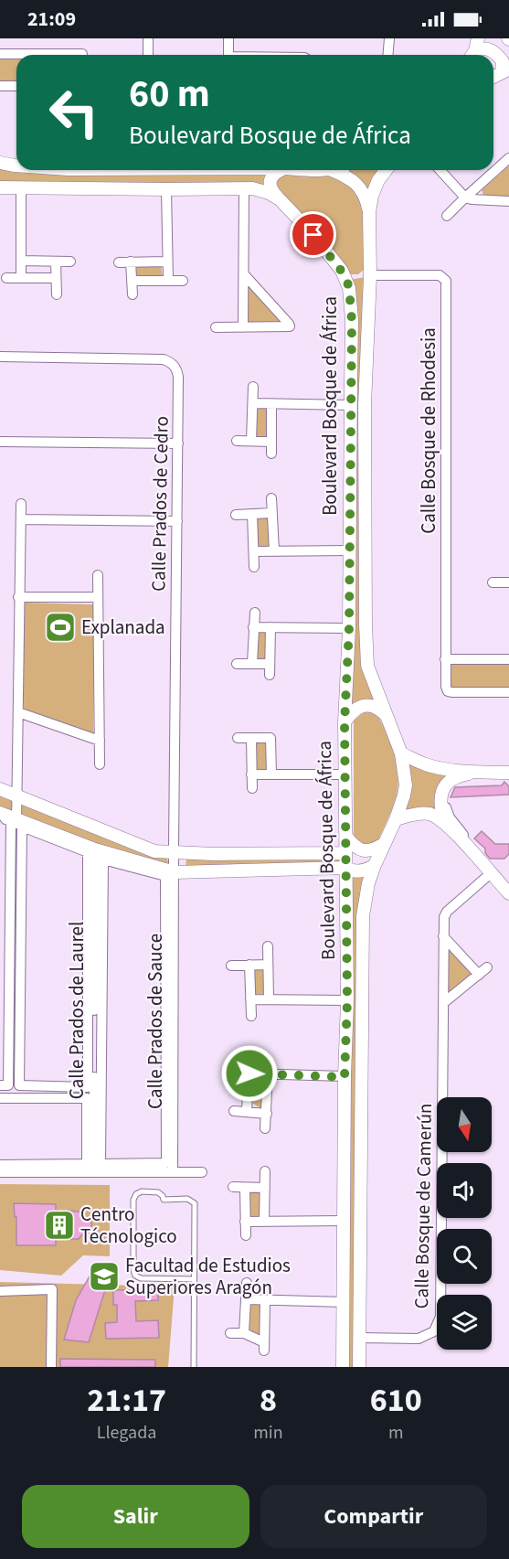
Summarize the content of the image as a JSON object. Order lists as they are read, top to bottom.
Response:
{
  "streets": {
    "street": [
      "Boulevard Bosque de África",
      "Calle Bosque de Rhodesia",
      "Calle Prados de Cedro",
      "Calle Prados de Laurel",
      "Calle Prados de Sauce",
      "Calle Bosque de Camerún"
    ]
  },
  "crossings": [
    ["Boulevard Bosque de África", "Calle Bosque de Rhodesia"],
    ["Boulevard Bosque de África", "Calle Bosque de Camerún"],
    ["Calle Prados de Cedro", "Calle Prados de Sauce"]
  ],
  "places": {
    "sports": ["Explanada"],
    "building": ["Centro Técnologico"],
    "school or university": ["Facultad de Estudios Superiores Aragón"]
  },
  "north": "bottom",
  "page": {
    "status": "21:09",
    "turn": ["60 m", "Boulevard Bosque de África"],
    "eta": [
      "21:17",
      "Llegada",
      "8",
      "min",
      "610",
      "m"
    ],
    "buttons": ["Salir", "Compartir"]
  }
}
